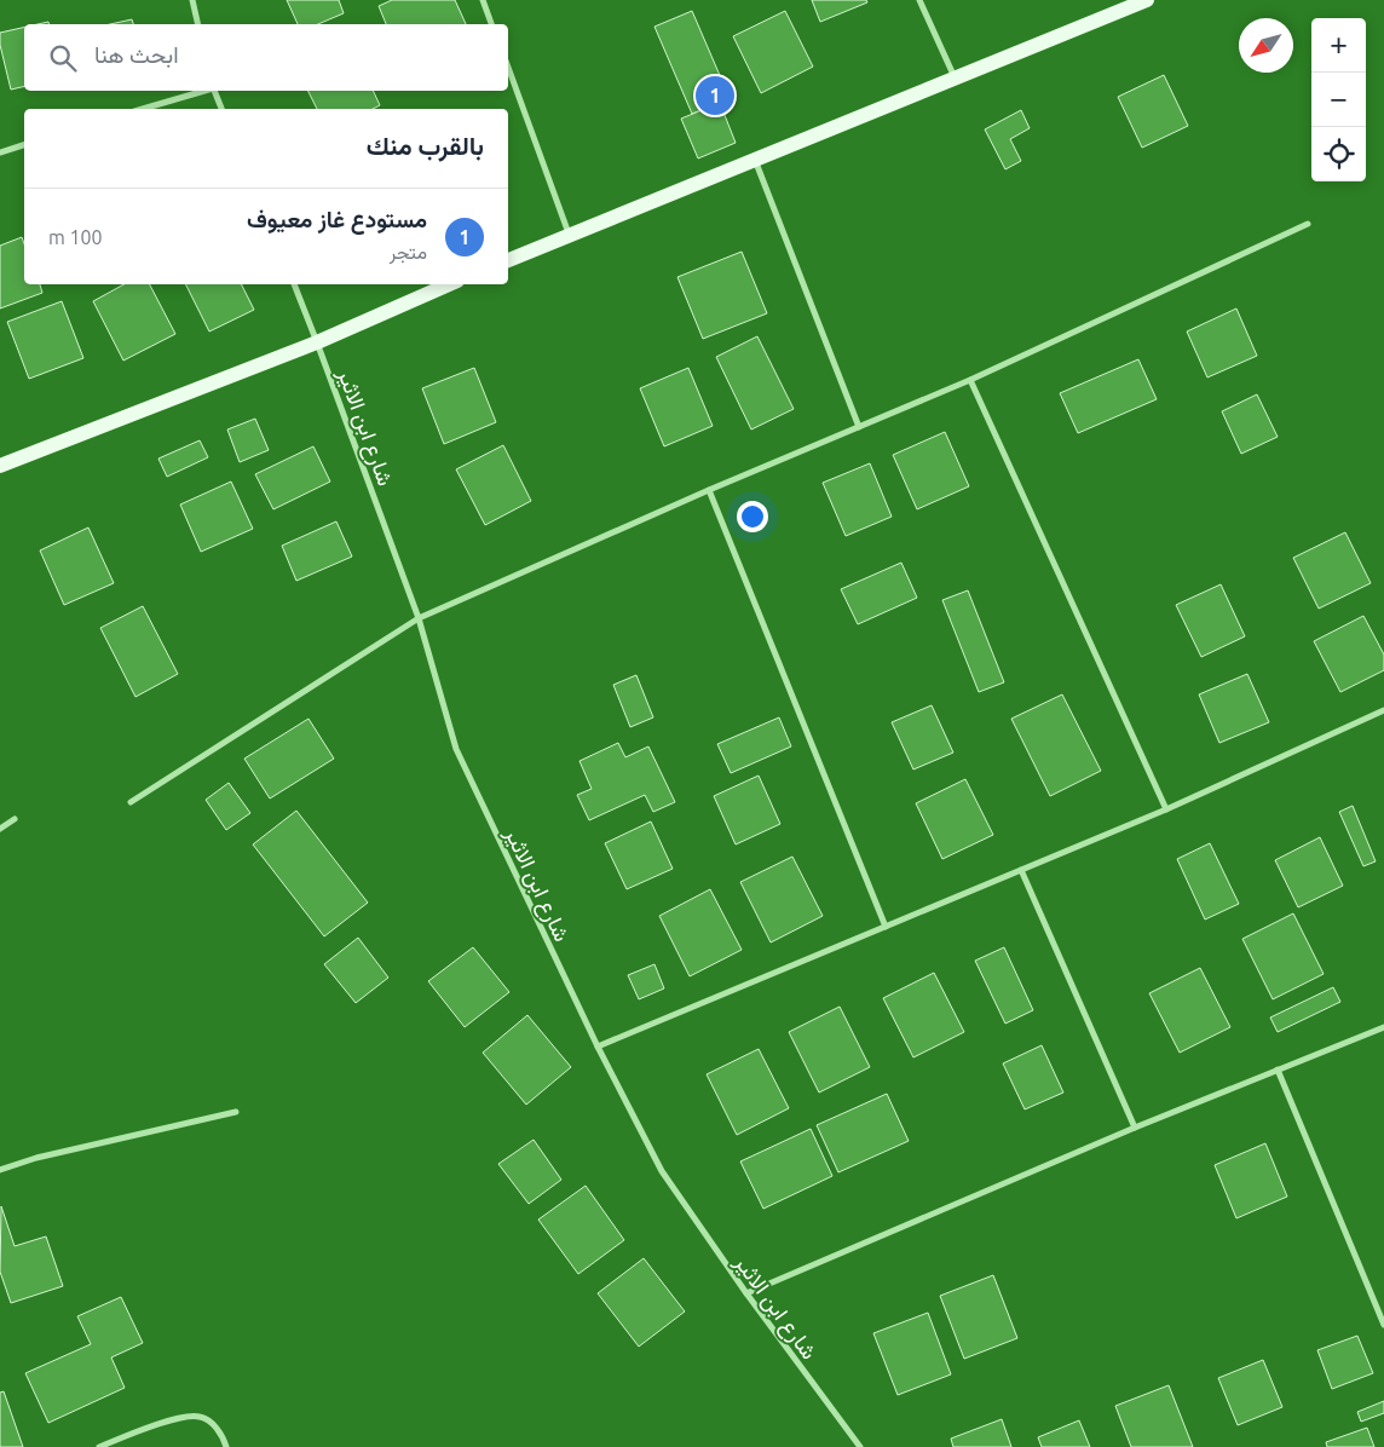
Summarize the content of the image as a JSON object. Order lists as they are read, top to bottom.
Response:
{
  "streets": {
    "street": ["شارع ابن الاثير"]
  },
  "north": "bottom left",
  "page": {
    "map_buttons": ["+", "−"],
    "search": "ابحث هنا",
    "pins": "1",
    "heading": "بالقرب منك",
    "list": [
      {
        "mark": "1",
        "name": "مستودع غاز معيوف",
        "note": "متجر",
        "value": "100 m"
      }
    ]
  }
}
